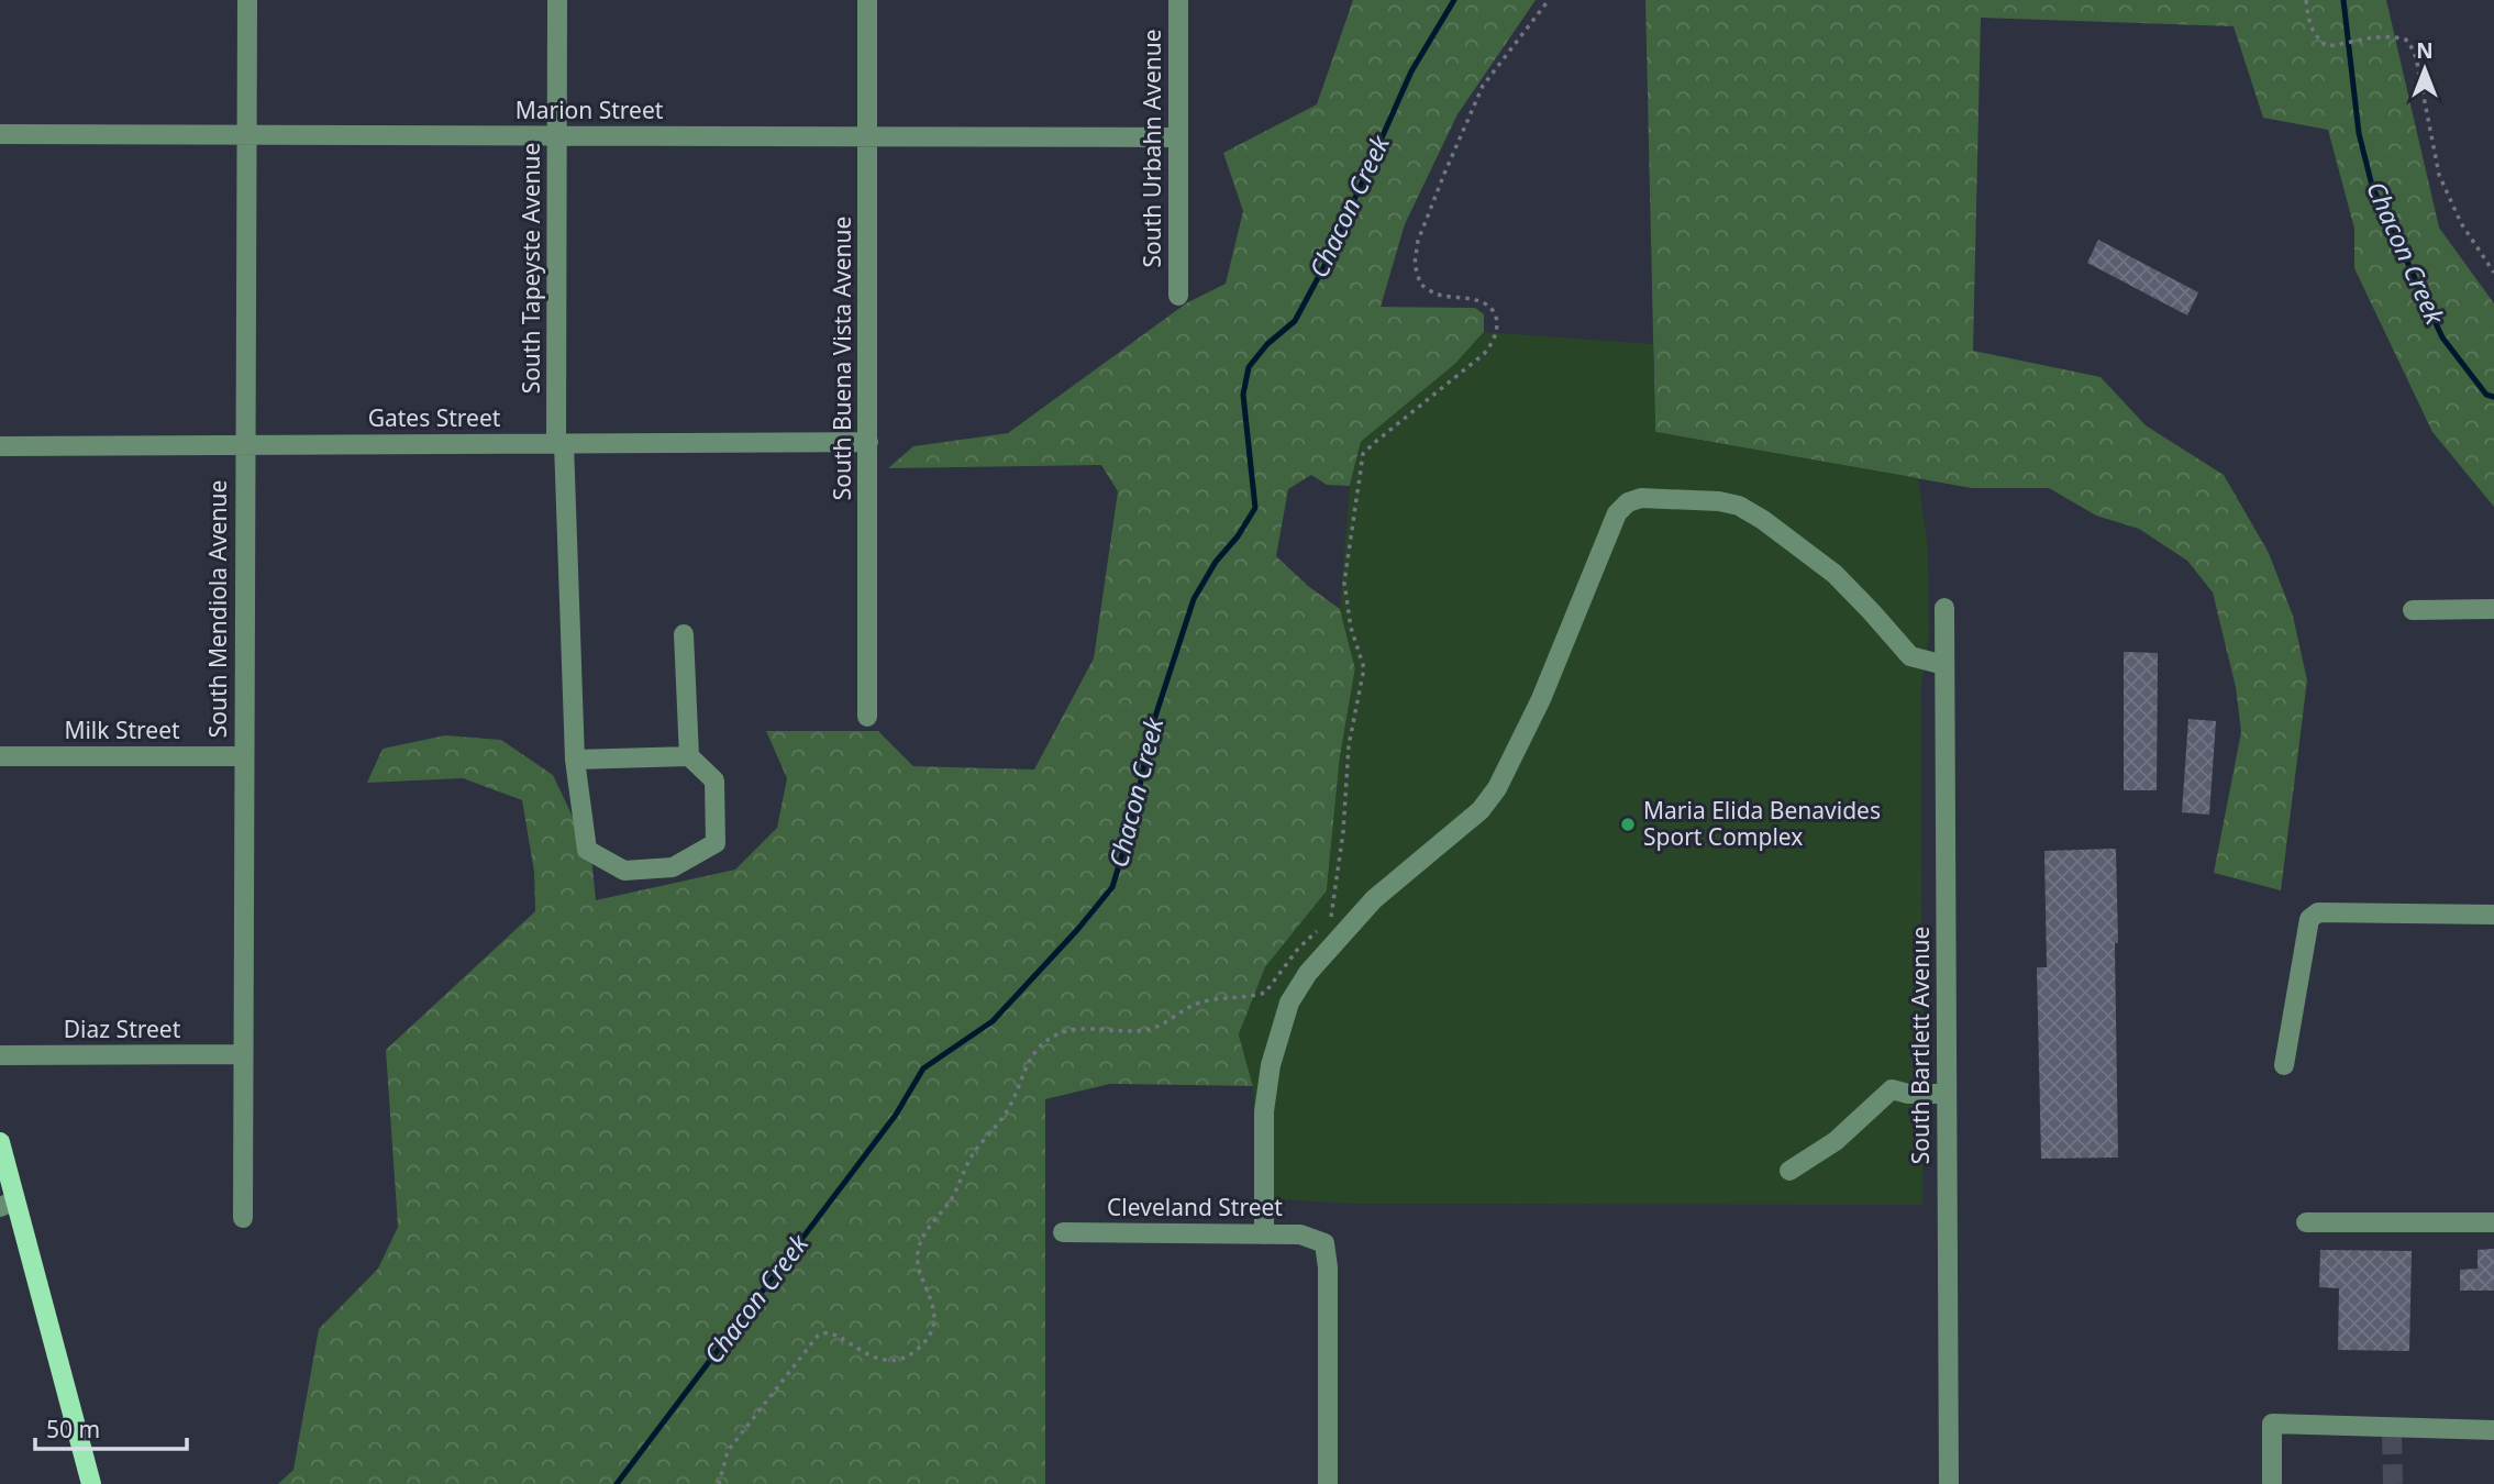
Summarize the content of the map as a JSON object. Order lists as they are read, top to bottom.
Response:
{
  "streets": {
    "street": [
      "Marion Street",
      "South Urbahn Avenue",
      "South Tapeyste Avenue",
      "South Buena Vista Avenue",
      "Gates Street",
      "South Mendiola Avenue",
      "Milk Street",
      "Diaz Street",
      "South Bartlett Avenue",
      "Cleveland Street"
    ]
  },
  "crossings": [
    ["Marion Street", "South Urbahn Avenue"],
    ["Marion Street", "South Tapeyste Avenue"],
    ["Marion Street", "South Buena Vista Avenue"],
    ["Marion Street", "South Mendiola Avenue"],
    ["South Tapeyste Avenue", "Gates Street"],
    ["South Buena Vista Avenue", "Gates Street"],
    ["Gates Street", "South Mendiola Avenue"],
    ["South Mendiola Avenue", "Milk Street"],
    ["South Mendiola Avenue", "Diaz Street"]
  ],
  "water": ["Chacon Creek"],
  "places": ["Maria Elida Benavides Sport Complex"],
  "scale_bar": "50 m",
  "north": "top"
}
